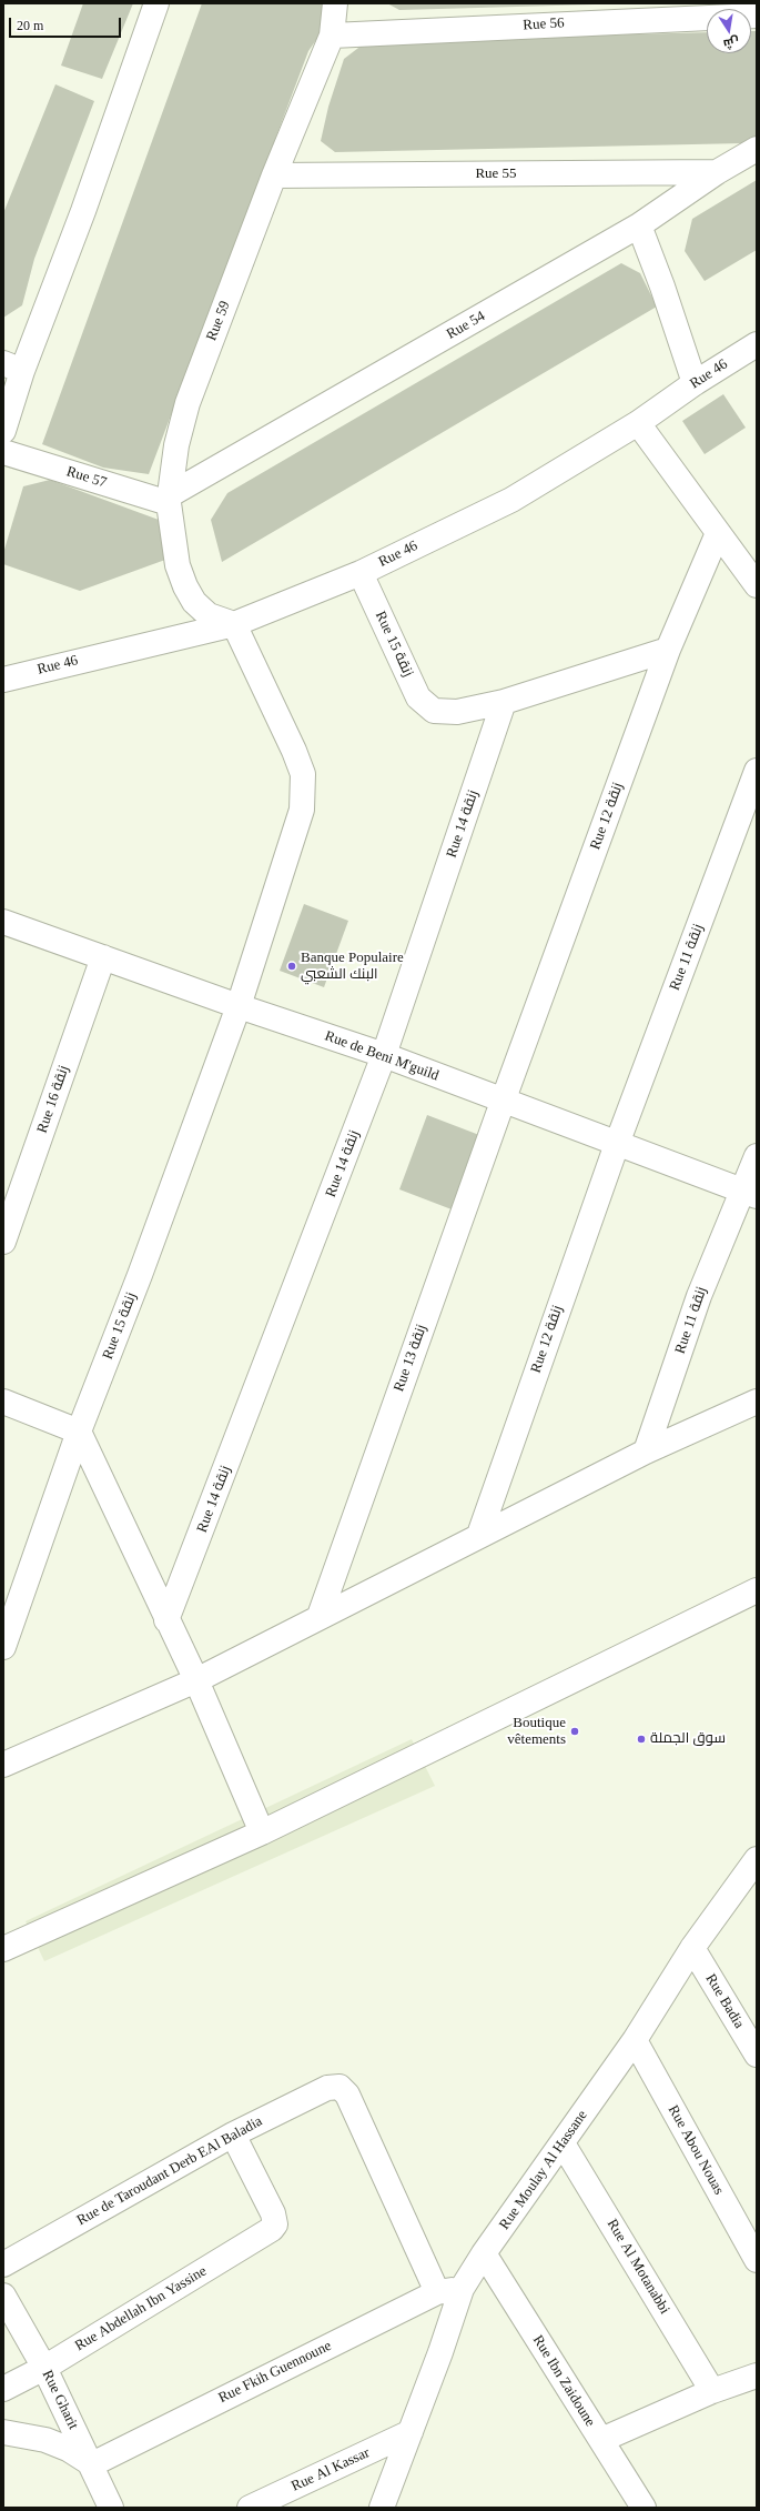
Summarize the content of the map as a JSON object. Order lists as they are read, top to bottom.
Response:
{
  "streets": {
    "street": [
      "Rue 56",
      "Rue 55",
      "Rue 59",
      "Rue 54",
      "Rue 46",
      "Rue 57",
      "Rue 15 زنقة",
      "Rue 12 زنقة",
      "Rue 14 زنقة",
      "Rue 11 زنقة",
      "Rue de Beni M'guild",
      "Rue 16 زنقة",
      "Rue 13 زنقة",
      "Rue Badia",
      "Rue Abou Nouas",
      "Rue Moulay Al Hassane",
      "Rue de Taroudant Derb EAl Baladia",
      "Rue Al Motanabbi",
      "Rue Abdellah Ibn Yassine",
      "Rue Fkih Guennoune",
      "Rue Ibn Zaidoune",
      "Rue Gharit",
      "Rue Al Kassar"
    ]
  },
  "crossings": [
    ["Rue 56", "Rue 59"],
    ["Rue 55", "Rue 59"],
    ["Rue 55", "Rue 54"],
    ["Rue 59", "Rue 54"],
    ["Rue 59", "Rue 46"],
    ["Rue 59", "Rue 57"],
    ["Rue 54", "Rue 57"],
    ["Rue 46", "Rue 15 زنقة"],
    ["Rue 15 زنقة", "Rue 14 زنقة"],
    ["Rue 15 زنقة", "Rue de Beni M'guild"],
    ["Rue 12 زنقة", "Rue 11 زنقة"],
    ["Rue 12 زنقة", "Rue de Beni M'guild"],
    ["Rue 12 زنقة", "Rue 13 زنقة"],
    ["Rue 14 زنقة", "Rue de Beni M'guild"],
    ["Rue 11 زنقة", "Rue de Beni M'guild"],
    ["Rue de Beni M'guild", "Rue 16 زنقة"],
    ["Rue de Beni M'guild", "Rue 13 زنقة"],
    ["Rue Badia", "Rue Moulay Al Hassane"],
    ["Rue Abou Nouas", "Rue Moulay Al Hassane"],
    ["Rue Moulay Al Hassane", "Rue Al Motanabbi"],
    ["Rue Moulay Al Hassane", "Rue Fkih Guennoune"],
    ["Rue Moulay Al Hassane", "Rue Ibn Zaidoune"],
    ["Rue Moulay Al Hassane", "Rue Al Kassar"],
    ["Rue de Taroudant Derb EAl Baladia", "Rue Abdellah Ibn Yassine"],
    ["Rue de Taroudant Derb EAl Baladia", "Rue Fkih Guennoune"],
    ["Rue Abdellah Ibn Yassine", "Rue Gharit"],
    ["Rue Fkih Guennoune", "Rue Gharit"]
  ],
  "places": ["Banque Populaire البنك الشعبي", "Boutique vêtements", "سوق الجملة"],
  "scale_bar": "20 m",
  "north": "bottom"
}
